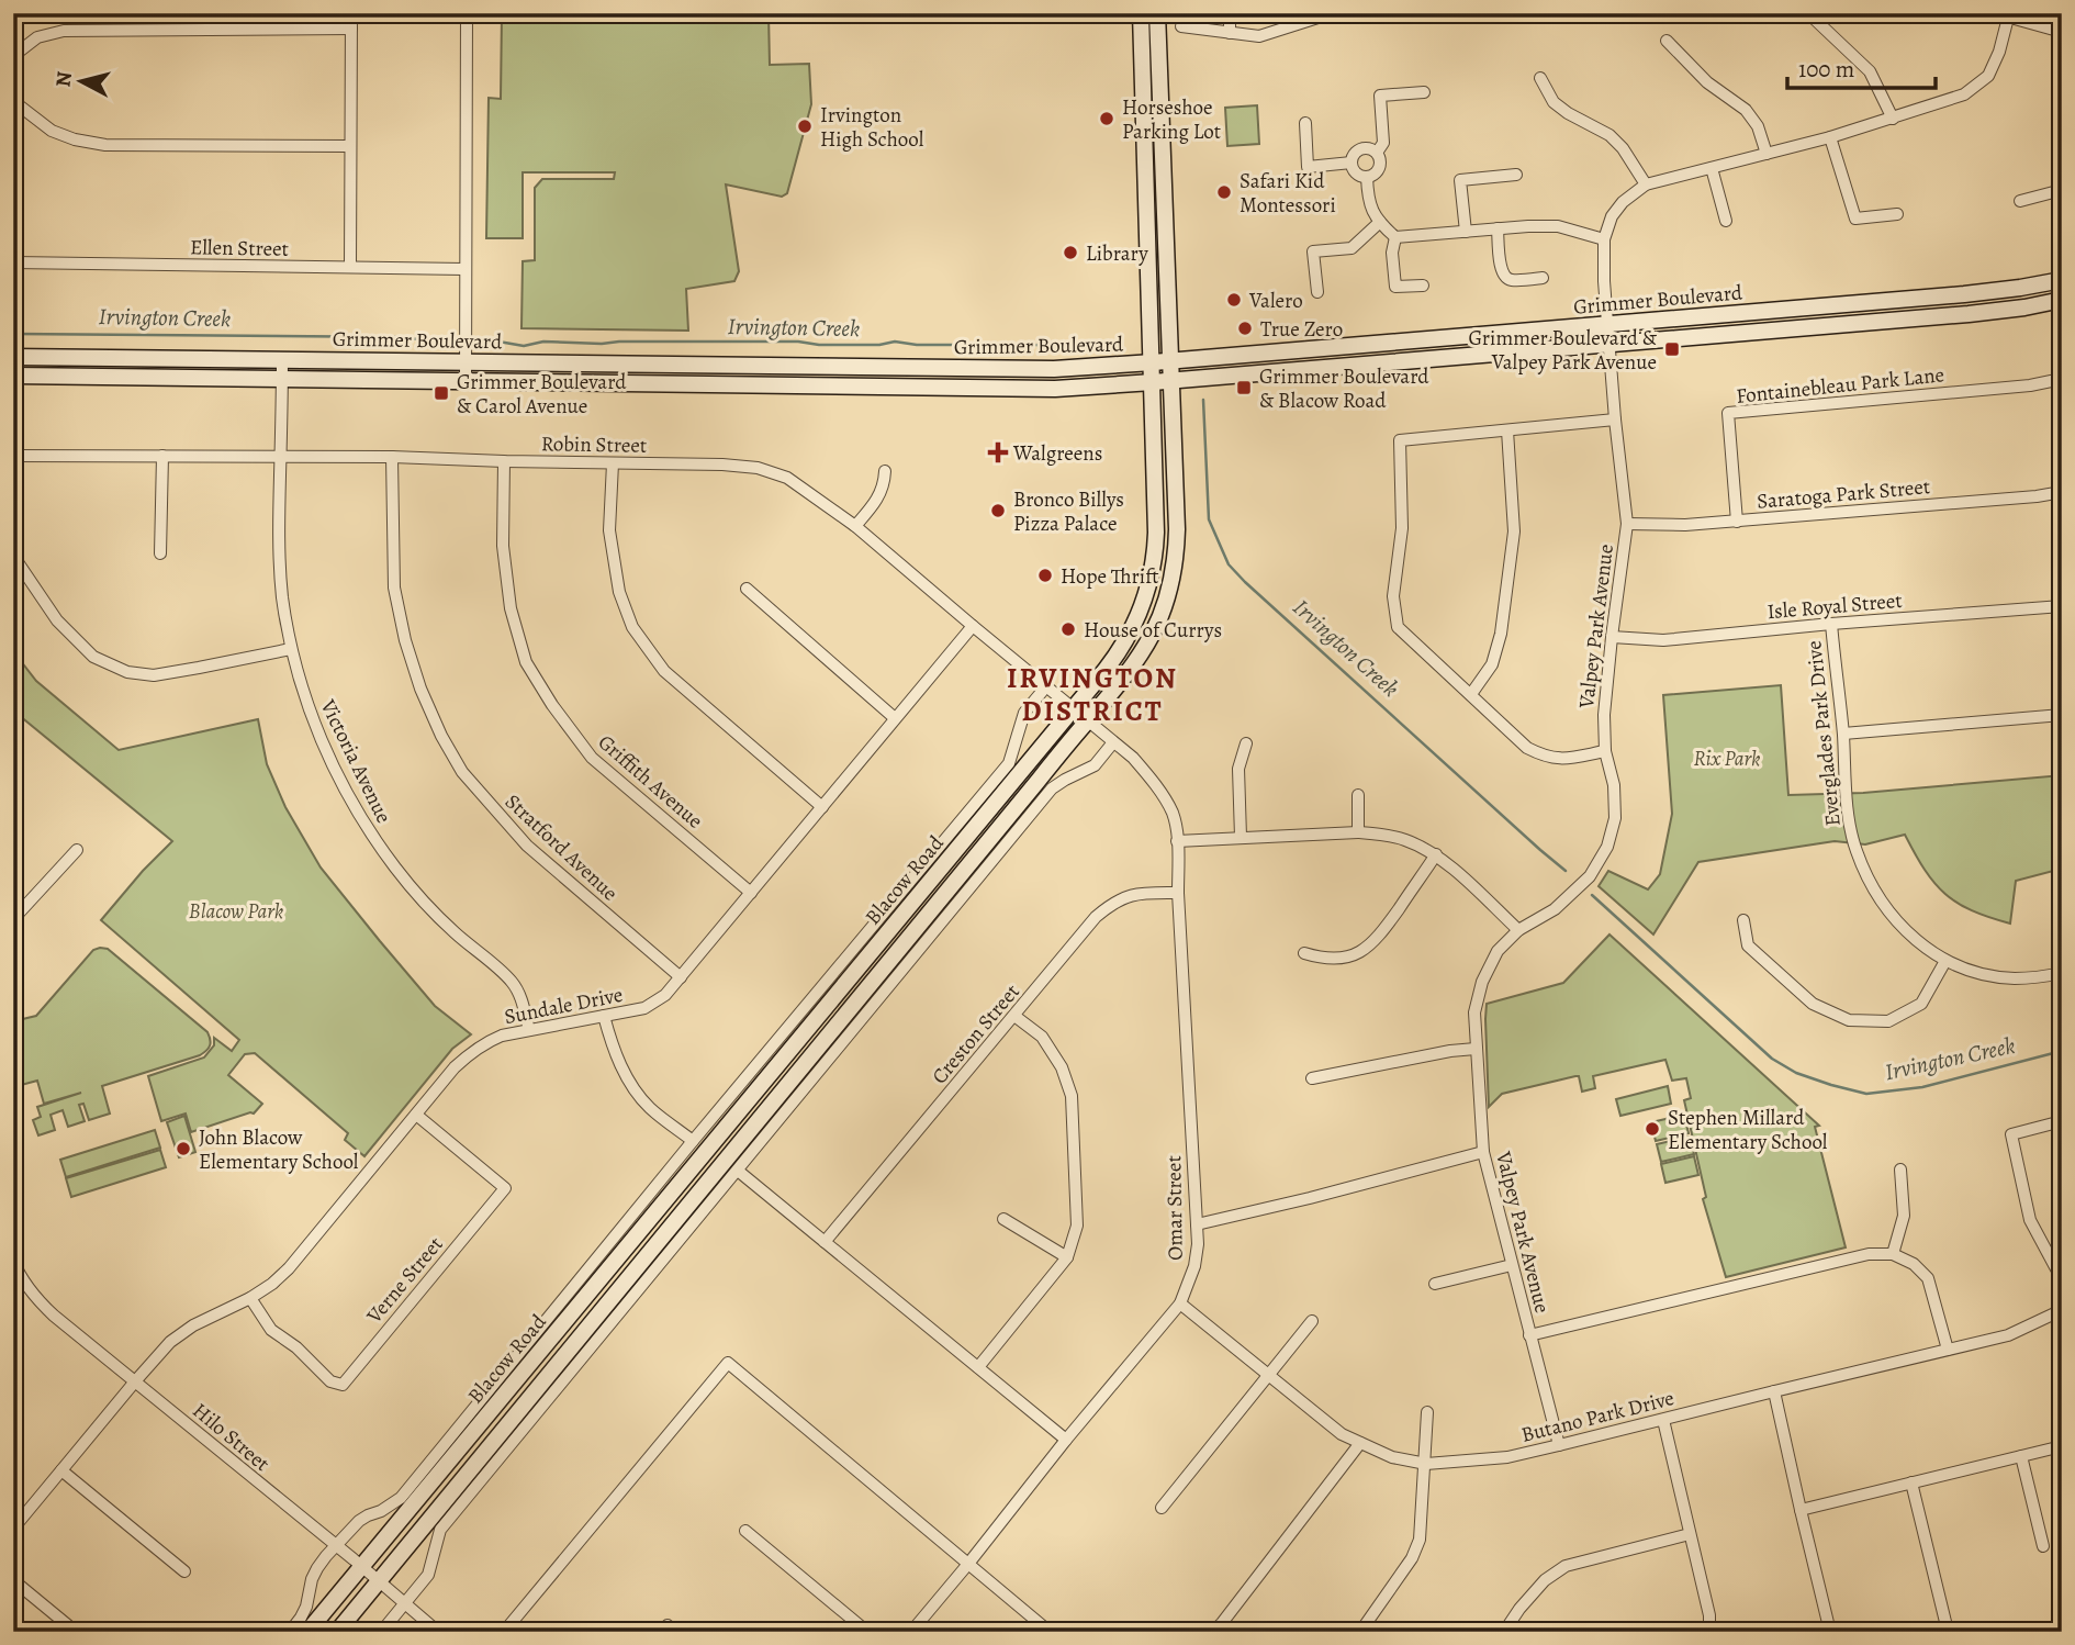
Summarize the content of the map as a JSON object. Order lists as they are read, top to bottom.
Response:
{
  "streets": {
    "main road": ["Grimmer Boulevard", "Blacow Road"],
    "street": [
      "Ellen Street",
      "Fontainebleau Park Lane",
      "Robin Street",
      "Saratoga Park Street",
      "Isle Royal Street",
      "Valpey Park Avenue",
      "Everglades Park Drive",
      "Victoria Avenue",
      "Griffith Avenue",
      "Stratford Avenue",
      "Sundale Drive",
      "Creston Street",
      "Omar Street",
      "Verne Street",
      "Butano Park Drive",
      "Hilo Street"
    ]
  },
  "crossings": [
    ["Grimmer Boulevard", "Valpey Park Avenue"],
    ["Grimmer Boulevard", "Victoria Avenue"],
    ["Grimmer Boulevard", "Blacow Road"],
    ["Fontainebleau Park Lane", "Saratoga Park Street"],
    ["Robin Street", "Victoria Avenue"],
    ["Robin Street", "Griffith Avenue"],
    ["Robin Street", "Stratford Avenue"],
    ["Robin Street", "Blacow Road"],
    ["Robin Street", "Sundale Drive"],
    ["Robin Street", "Omar Street"],
    ["Saratoga Park Street", "Valpey Park Avenue"],
    ["Isle Royal Street", "Valpey Park Avenue"],
    ["Isle Royal Street", "Everglades Park Drive"],
    ["Valpey Park Avenue", "Butano Park Drive"],
    ["Victoria Avenue", "Sundale Drive"],
    ["Griffith Avenue", "Sundale Drive"],
    ["Stratford Avenue", "Sundale Drive"],
    ["Blacow Road", "Omar Street"],
    ["Blacow Road", "Hilo Street"],
    ["Sundale Drive", "Verne Street"],
    ["Sundale Drive", "Hilo Street"],
    ["Creston Street", "Omar Street"],
    ["Omar Street", "Butano Park Drive"]
  ],
  "districts": ["IRVINGTON DISTRICT"],
  "water": ["Irvington Creek"],
  "parks": ["Rix Park", "Blacow Park"],
  "places": {
    "other": [
      "Horseshoe Parking Lot",
      "Irvington High School",
      "Safari Kid Montessori",
      "Library",
      "Valero",
      "True Zero",
      "Bronco Billys Pizza Palace",
      "Hope Thrift",
      "House of Currys",
      "Stephen Millard Elementary School",
      "John Blacow Elementary School"
    ],
    "transit": ["Grimmer Boulevard & Valpey Park Avenue", "Grimmer Boulevard & Blacow Road", "Grimmer Boulevard & Carol Avenue"],
    "health": ["Walgreens"]
  },
  "scale_bar": "100 m",
  "north": "left"
}
